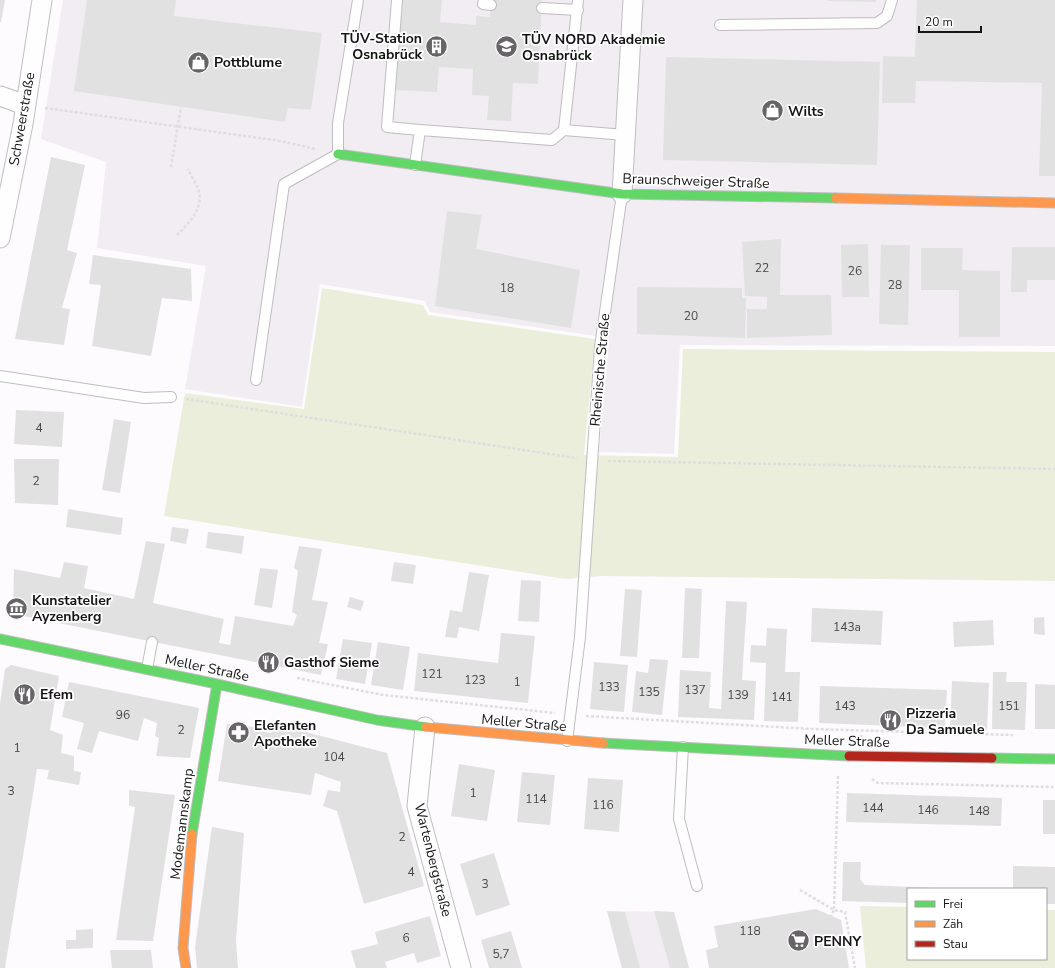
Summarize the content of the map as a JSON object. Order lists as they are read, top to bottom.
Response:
{
  "streets": {
    "street": [
      "Schweerstraße",
      "Braunschweiger Straße",
      "Rheinische Straße",
      "Meller Straße",
      "Modemannskamp",
      "Wartenbergstraße"
    ]
  },
  "crossings": [
    ["Braunschweiger Straße", "Rheinische Straße"],
    ["Rheinische Straße", "Meller Straße"],
    ["Meller Straße", "Modemannskamp"],
    ["Meller Straße", "Wartenbergstraße"]
  ],
  "places": {
    "building": ["TÜV-Station Osnabrück"],
    "school or university": ["TÜV NORD Akademie Osnabrück"],
    "shop": ["Pottblume", "Wilts"],
    "museum": ["Kunstatelier Ayzenberg"],
    "restaurant": ["Gasthof Sieme", "Efem", "Pizzeria Da Samuele"],
    "pharmacy": ["Elefanten Apotheke"],
    "supermarket": ["PENNY"]
  },
  "house_numbers": [
    "22",
    "26",
    "28",
    "18",
    "20",
    "4",
    "2",
    "143a",
    "121",
    "123",
    "1",
    "133",
    "137",
    "135",
    "139",
    "141",
    "143",
    "151",
    "96",
    "2",
    "1",
    "104",
    "3",
    "1",
    "114",
    "116",
    "144",
    "146",
    "148",
    "2",
    "4",
    "3",
    "118",
    "6",
    "5,7"
  ],
  "legend": ["Frei", "Zäh", "Stau"],
  "scale_bar": "20 m"
}
